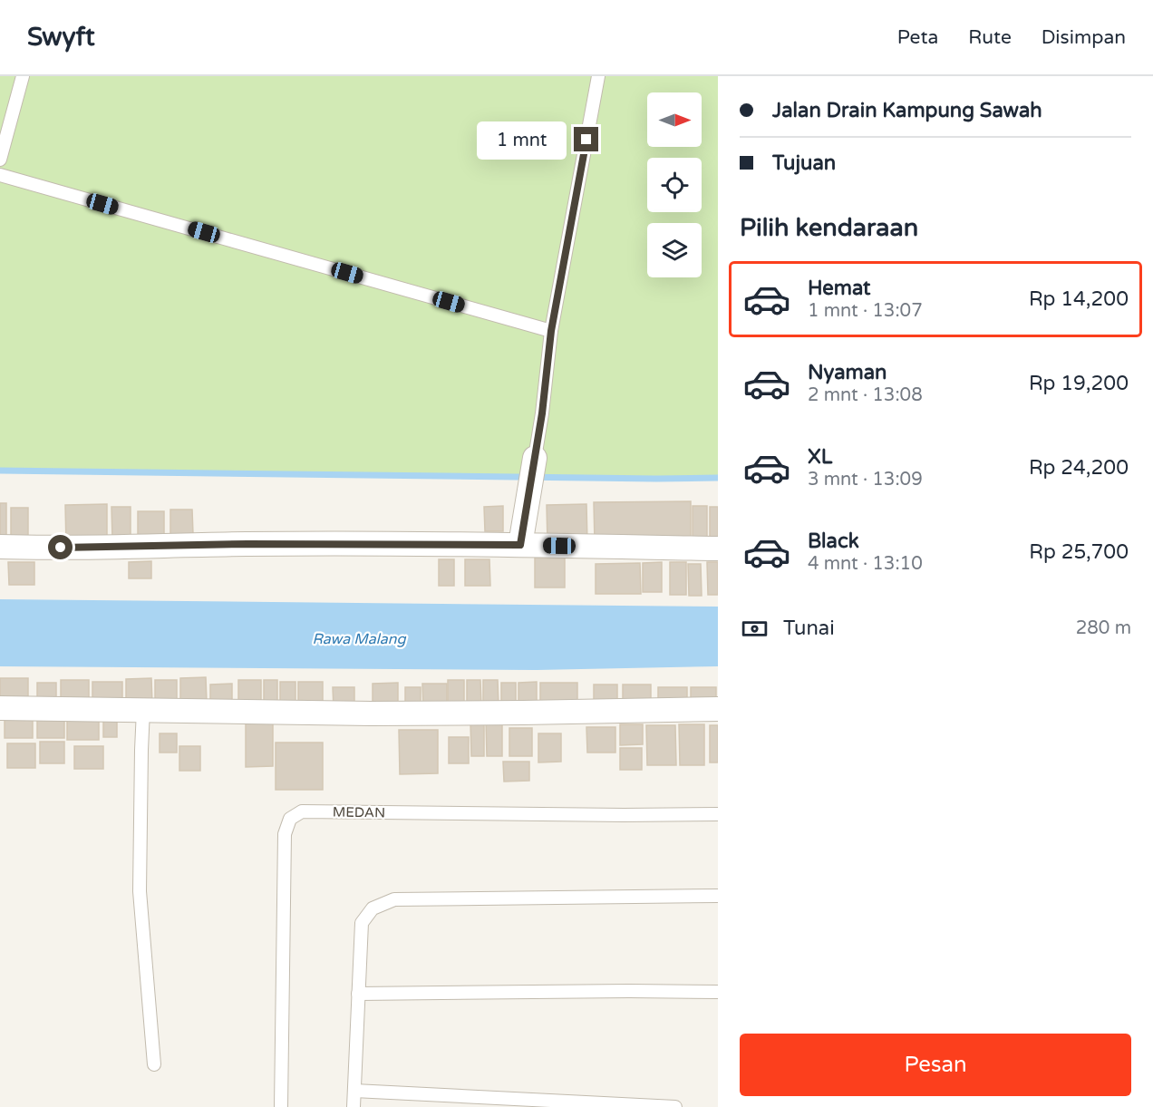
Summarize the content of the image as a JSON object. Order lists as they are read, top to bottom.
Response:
{
  "streets": {
    "lane": ["MEDAN"]
  },
  "water": ["Rawa Malang"],
  "north": "right",
  "page": {
    "header": "Swyft",
    "nav": ["Peta", "Rute", "Disimpan"],
    "banner": ["Jalan Drain Kampung Sawah", "Tujuan"],
    "bubble": "1 mnt",
    "heading": "Pilih kendaraan",
    "list": [
      {
        "name": "Hemat",
        "note": "1 mnt · 13:07",
        "value": "Rp 14,200"
      },
      {
        "name": "Nyaman",
        "note": "2 mnt · 13:08",
        "value": "Rp 19,200"
      },
      {
        "name": "XL",
        "note": "3 mnt · 13:09",
        "value": "Rp 24,200"
      },
      {
        "name": "Black",
        "note": "4 mnt · 13:10",
        "value": "Rp 25,700"
      }
    ],
    "pay": ["Tunai", "280 m"],
    "buttons": "Pesan"
  }
}
